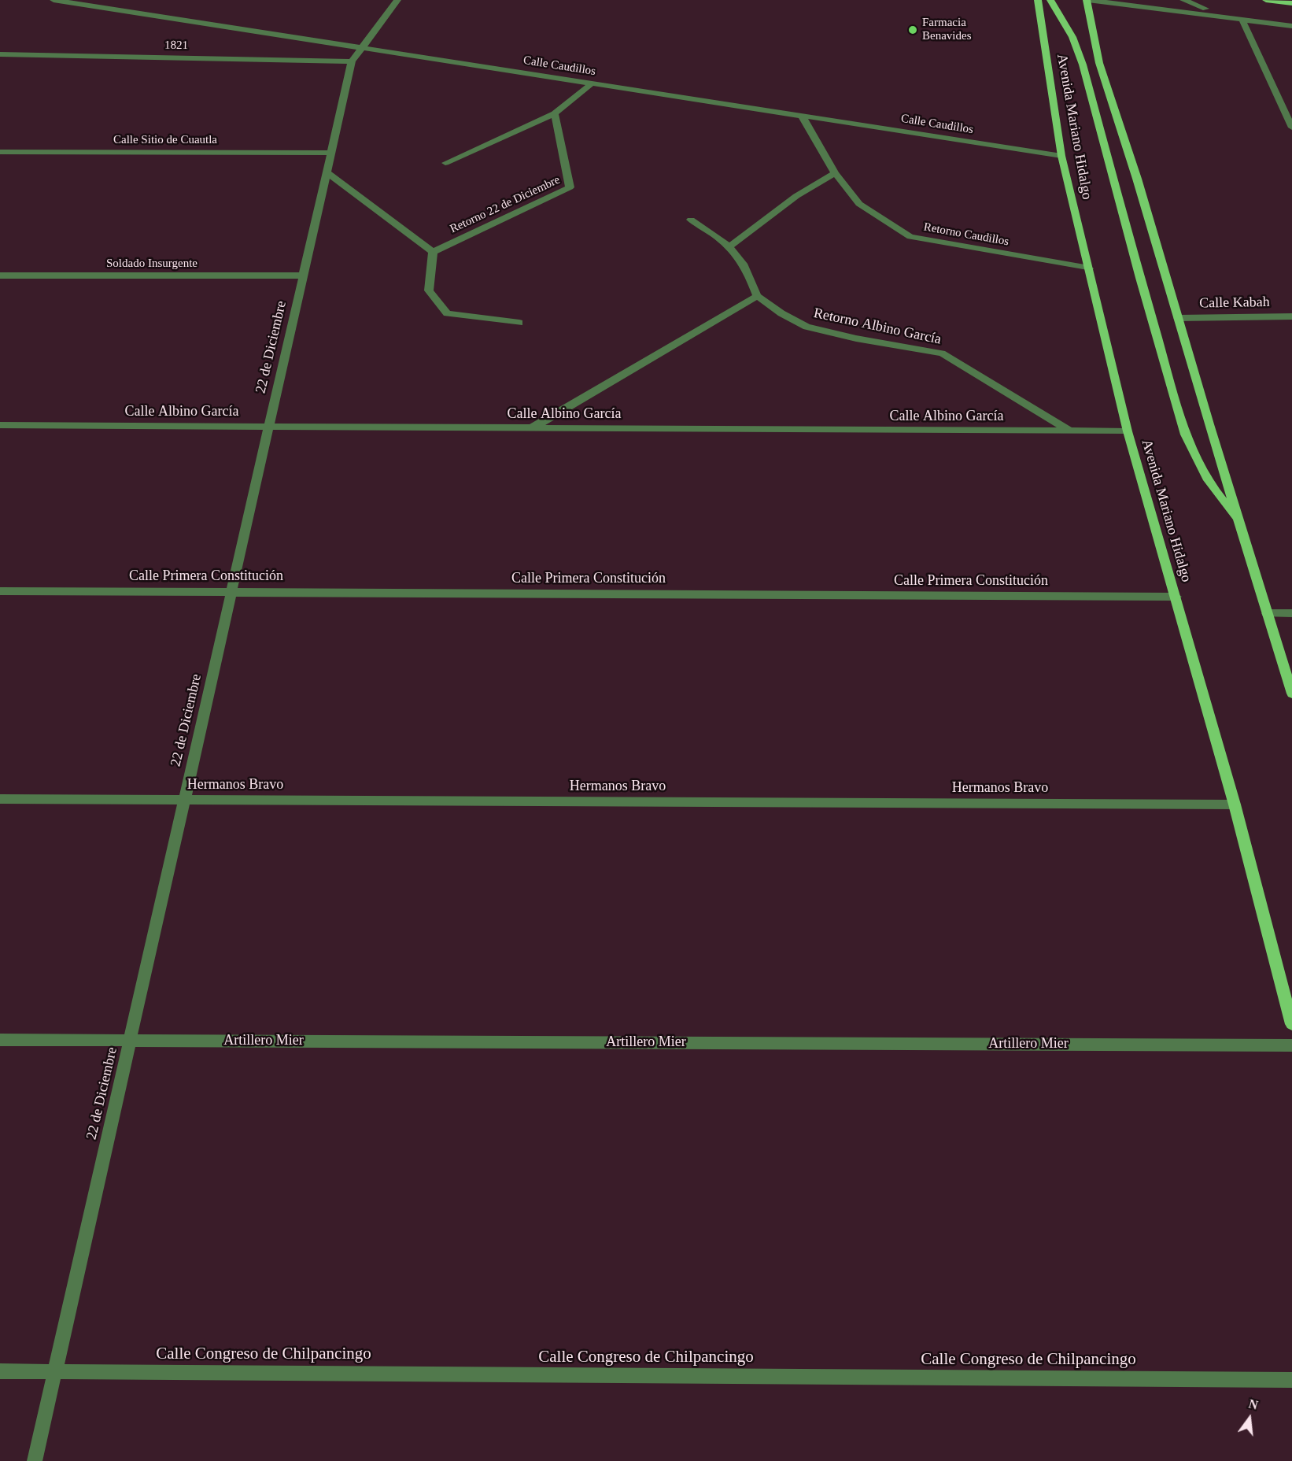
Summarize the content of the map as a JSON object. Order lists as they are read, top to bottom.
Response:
{
  "streets": {
    "main road": ["Avenida Mariano Hidalgo"],
    "street": [
      "1821",
      "Calle Caudillos",
      "Calle Sitio de Cuautla",
      "Retorno 22 de Diciembre",
      "Retorno Caudillos",
      "Soldado Insurgente",
      "Calle Kabah",
      "Retorno Albino García",
      "22 de Diciembre",
      "Calle Albino García",
      "Calle Primera Constitución",
      "Hermanos Bravo",
      "Artillero Mier",
      "Calle Congreso de Chilpancingo"
    ]
  },
  "crossings": [
    ["1821", "22 de Diciembre"],
    ["Calle Caudillos", "Avenida Mariano Hidalgo"],
    ["Calle Caudillos", "Retorno Caudillos"],
    ["Calle Caudillos", "22 de Diciembre"],
    ["Avenida Mariano Hidalgo", "Retorno Caudillos"],
    ["Avenida Mariano Hidalgo", "Calle Albino García"],
    ["Avenida Mariano Hidalgo", "Calle Primera Constitución"],
    ["Avenida Mariano Hidalgo", "Hermanos Bravo"],
    ["Calle Sitio de Cuautla", "22 de Diciembre"],
    ["Soldado Insurgente", "22 de Diciembre"],
    ["Retorno Albino García", "Calle Albino García"],
    ["22 de Diciembre", "Calle Albino García"],
    ["22 de Diciembre", "Calle Primera Constitución"],
    ["22 de Diciembre", "Hermanos Bravo"],
    ["22 de Diciembre", "Artillero Mier"],
    ["22 de Diciembre", "Calle Congreso de Chilpancingo"]
  ],
  "places": ["Farmacia Benavides"],
  "north": "top"
}
